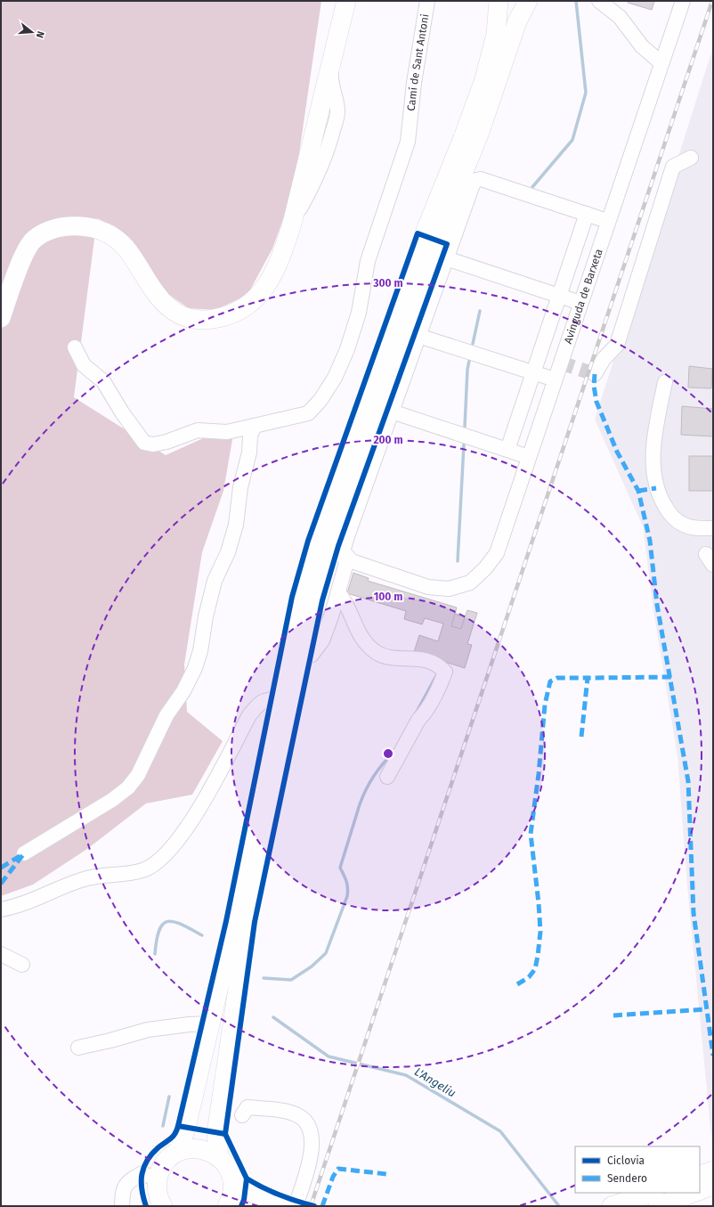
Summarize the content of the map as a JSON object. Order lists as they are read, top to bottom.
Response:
{
  "streets": {
    "street": ["Camí de Sant Antoni", "Avinguda de Barxeta"]
  },
  "water": ["L'Angeliu"],
  "legend": ["Ciclovía", "Sendero"],
  "north": "right",
  "rings": ["300 m", "200 m", "100 m"]
}
